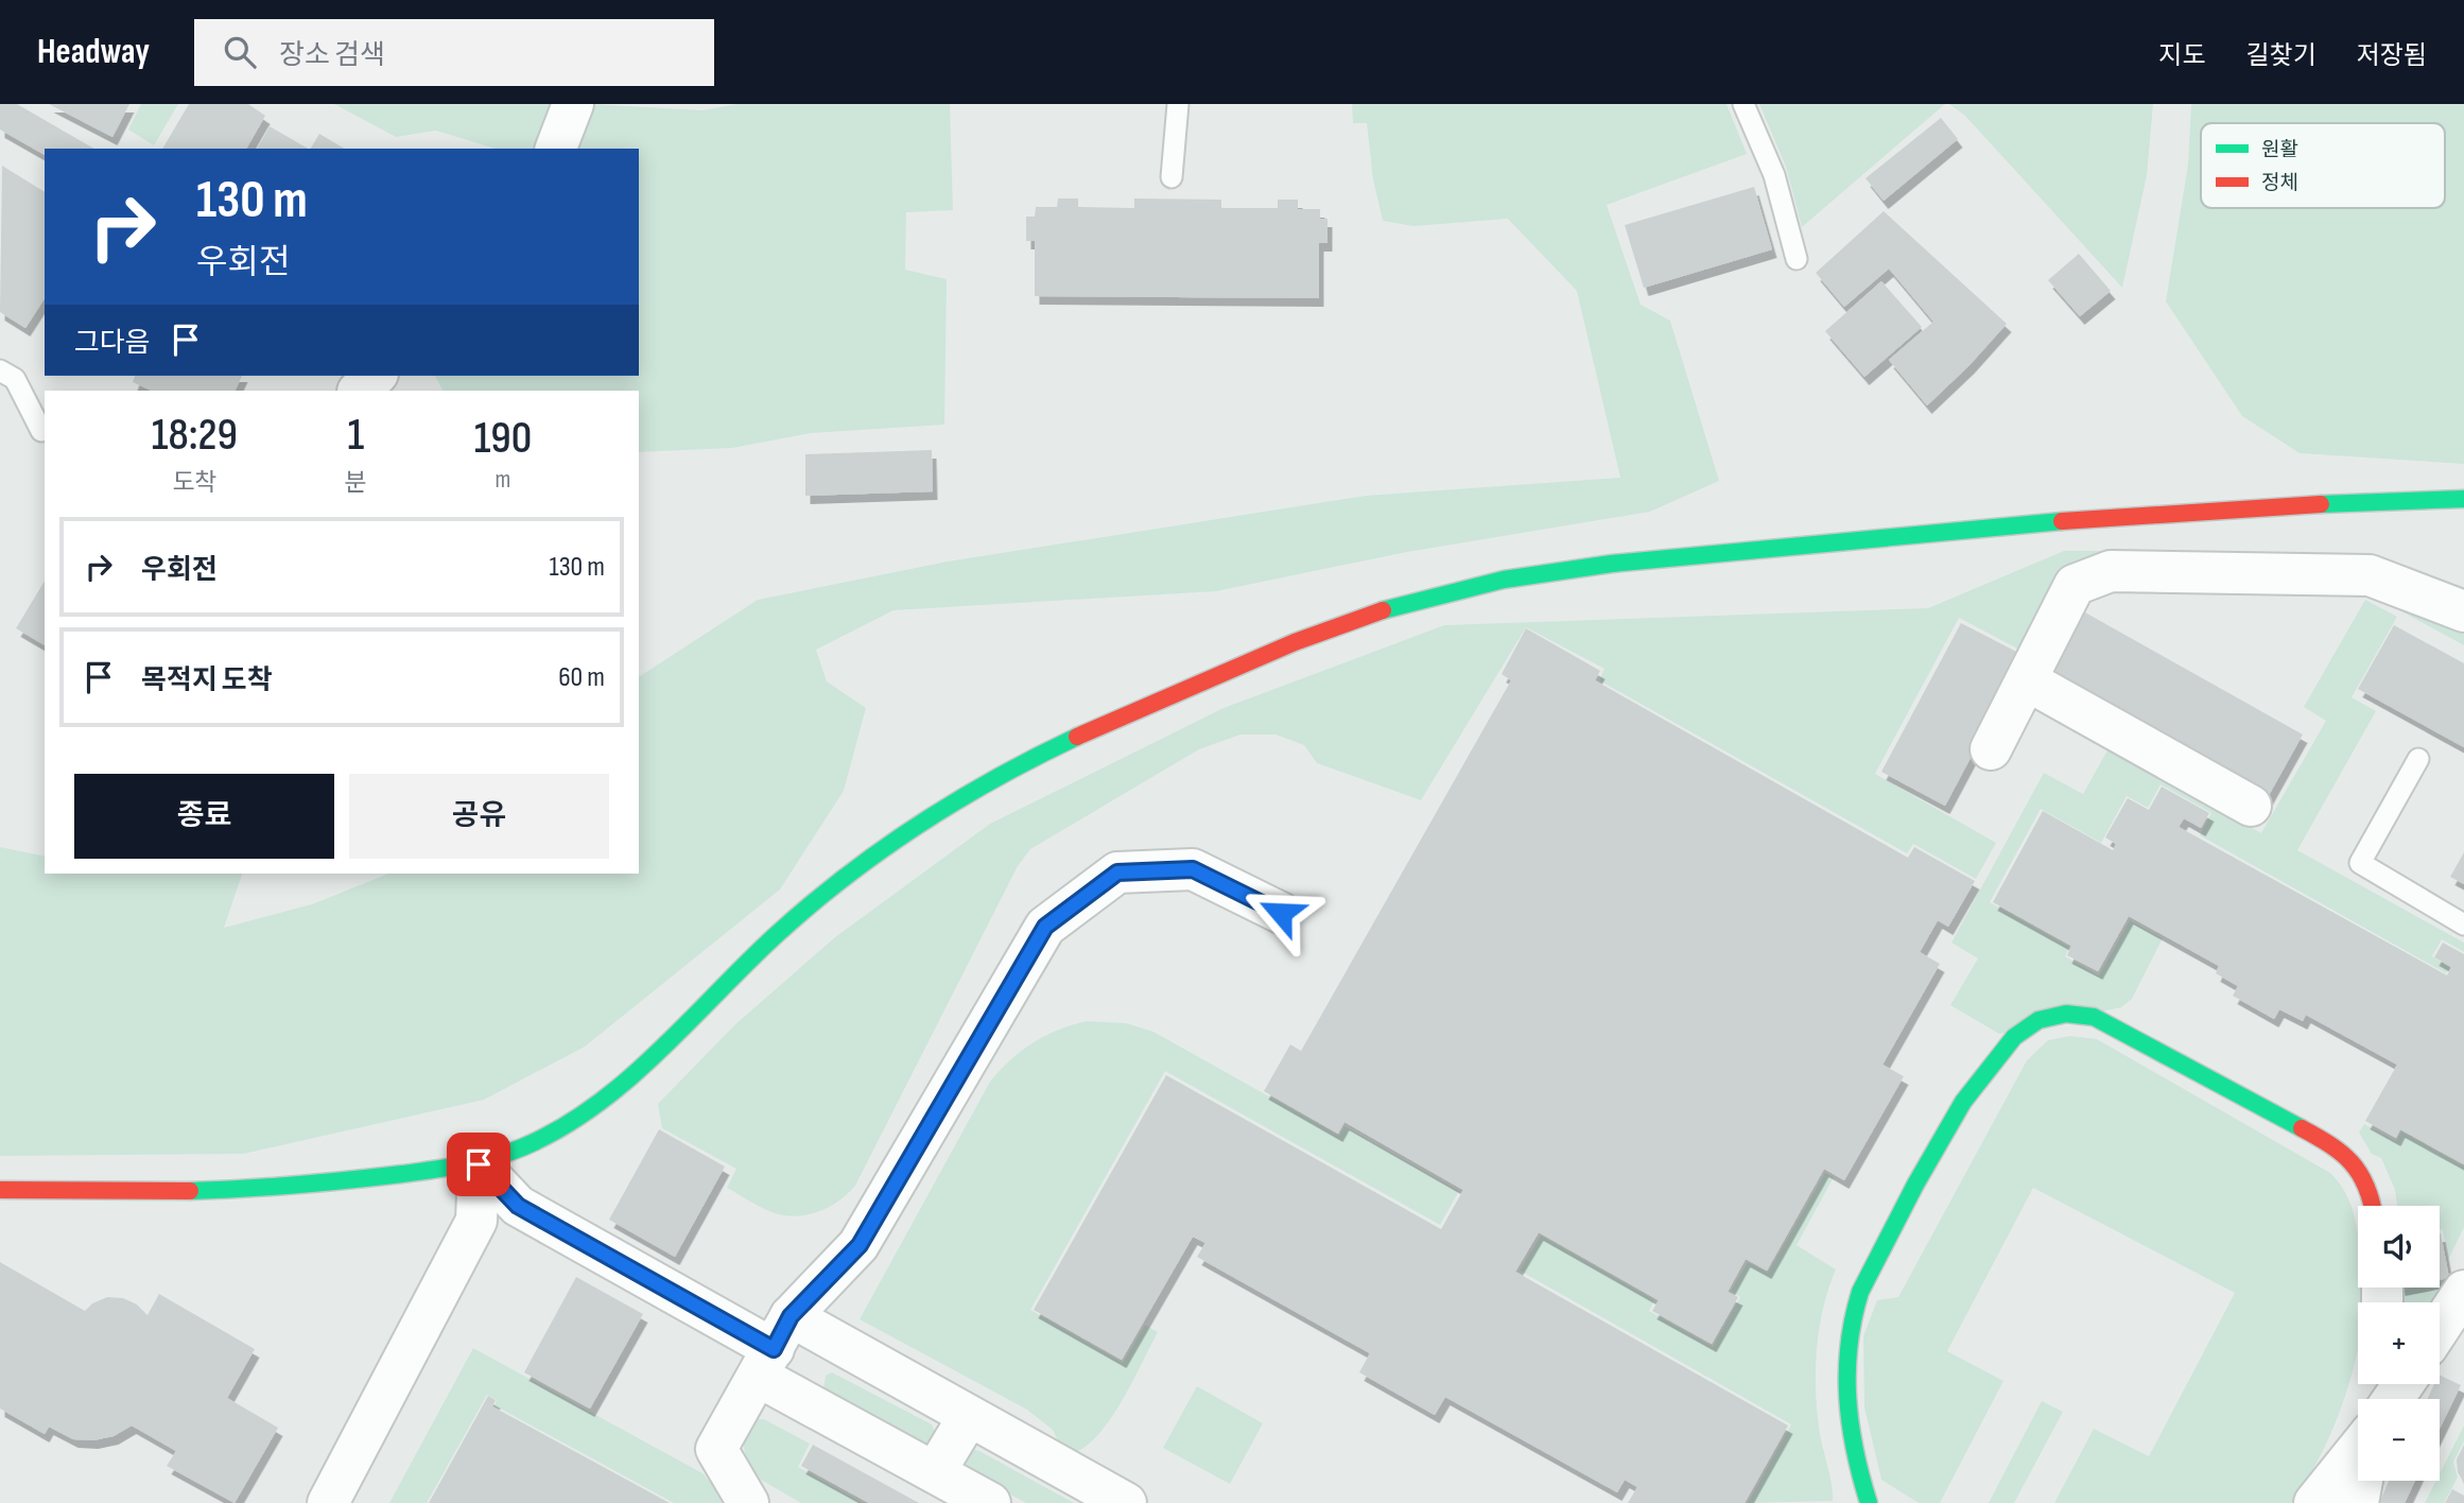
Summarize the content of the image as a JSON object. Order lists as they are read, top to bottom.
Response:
{
  "legend": ["원활", "정체"],
  "page": {
    "header": "Headway",
    "search": "장소 검색",
    "nav": ["지도", "길찾기", "저장됨"],
    "turn": ["130 m", "우회전"],
    "then": "그다음",
    "eta": [
      "18:29",
      "도착",
      "1",
      "분",
      "190",
      "m"
    ],
    "list": [
      {
        "name": "우회전",
        "value": "130 m"
      },
      {
        "name": "목적지 도착",
        "value": "60 m"
      }
    ],
    "buttons": ["종료", "공유"],
    "map_buttons": ["+", "−"]
  }
}
